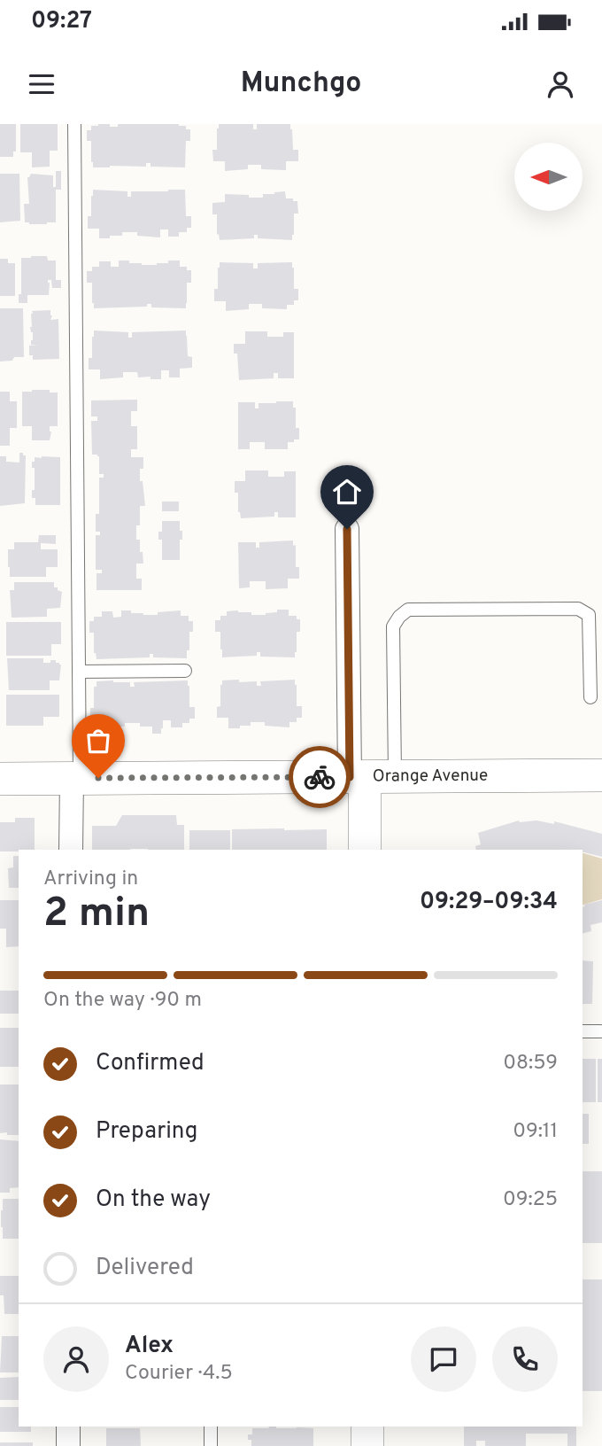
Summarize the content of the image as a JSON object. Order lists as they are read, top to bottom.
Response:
{
  "streets": {
    "street": ["Orange Avenue"]
  },
  "north": "left",
  "page": {
    "status": "09:27",
    "header": "Munchgo",
    "heading": ["2 min", "Arriving in", "09:29–09:34"],
    "panel": ["Alex", "Courier · 4.5"],
    "bar": "On the way · 90 m",
    "list": [
      ["Confirmed", "08:59"],
      ["Preparing", "09:11"],
      ["On the way", "09:25"],
      "Delivered"
    ]
  }
}
